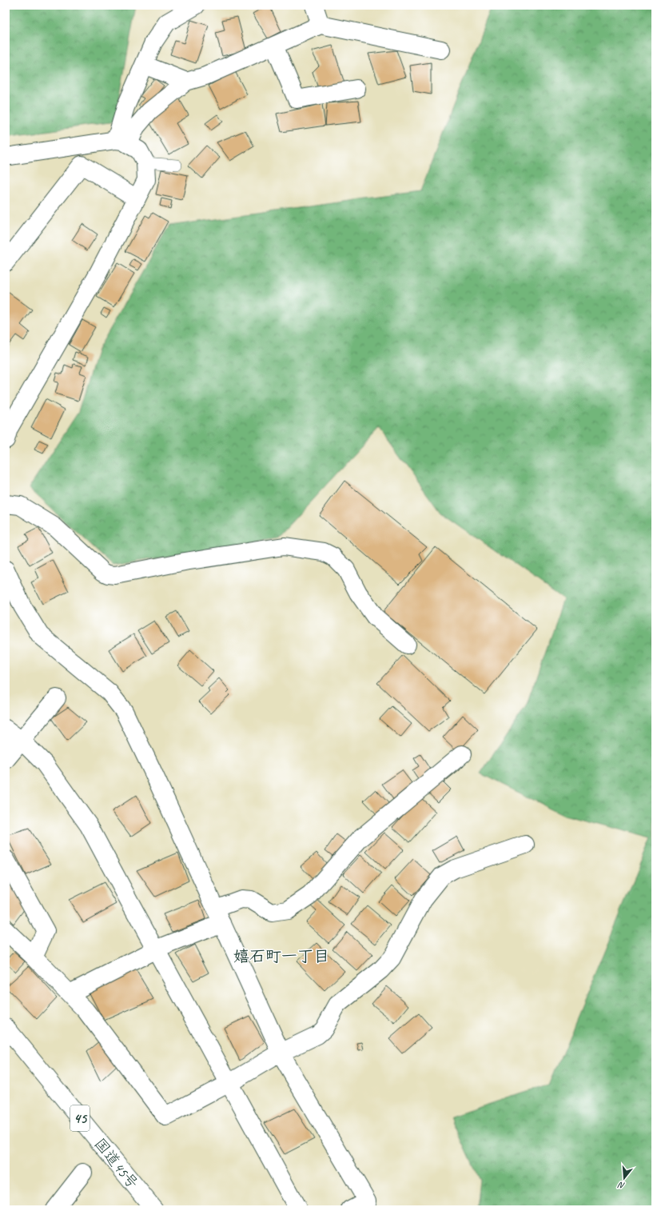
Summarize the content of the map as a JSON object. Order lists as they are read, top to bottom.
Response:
{
  "streets": {
    "main road": ["45", "国道45号"]
  },
  "districts": ["嬉石町一丁目"],
  "north": "bottom"
}
